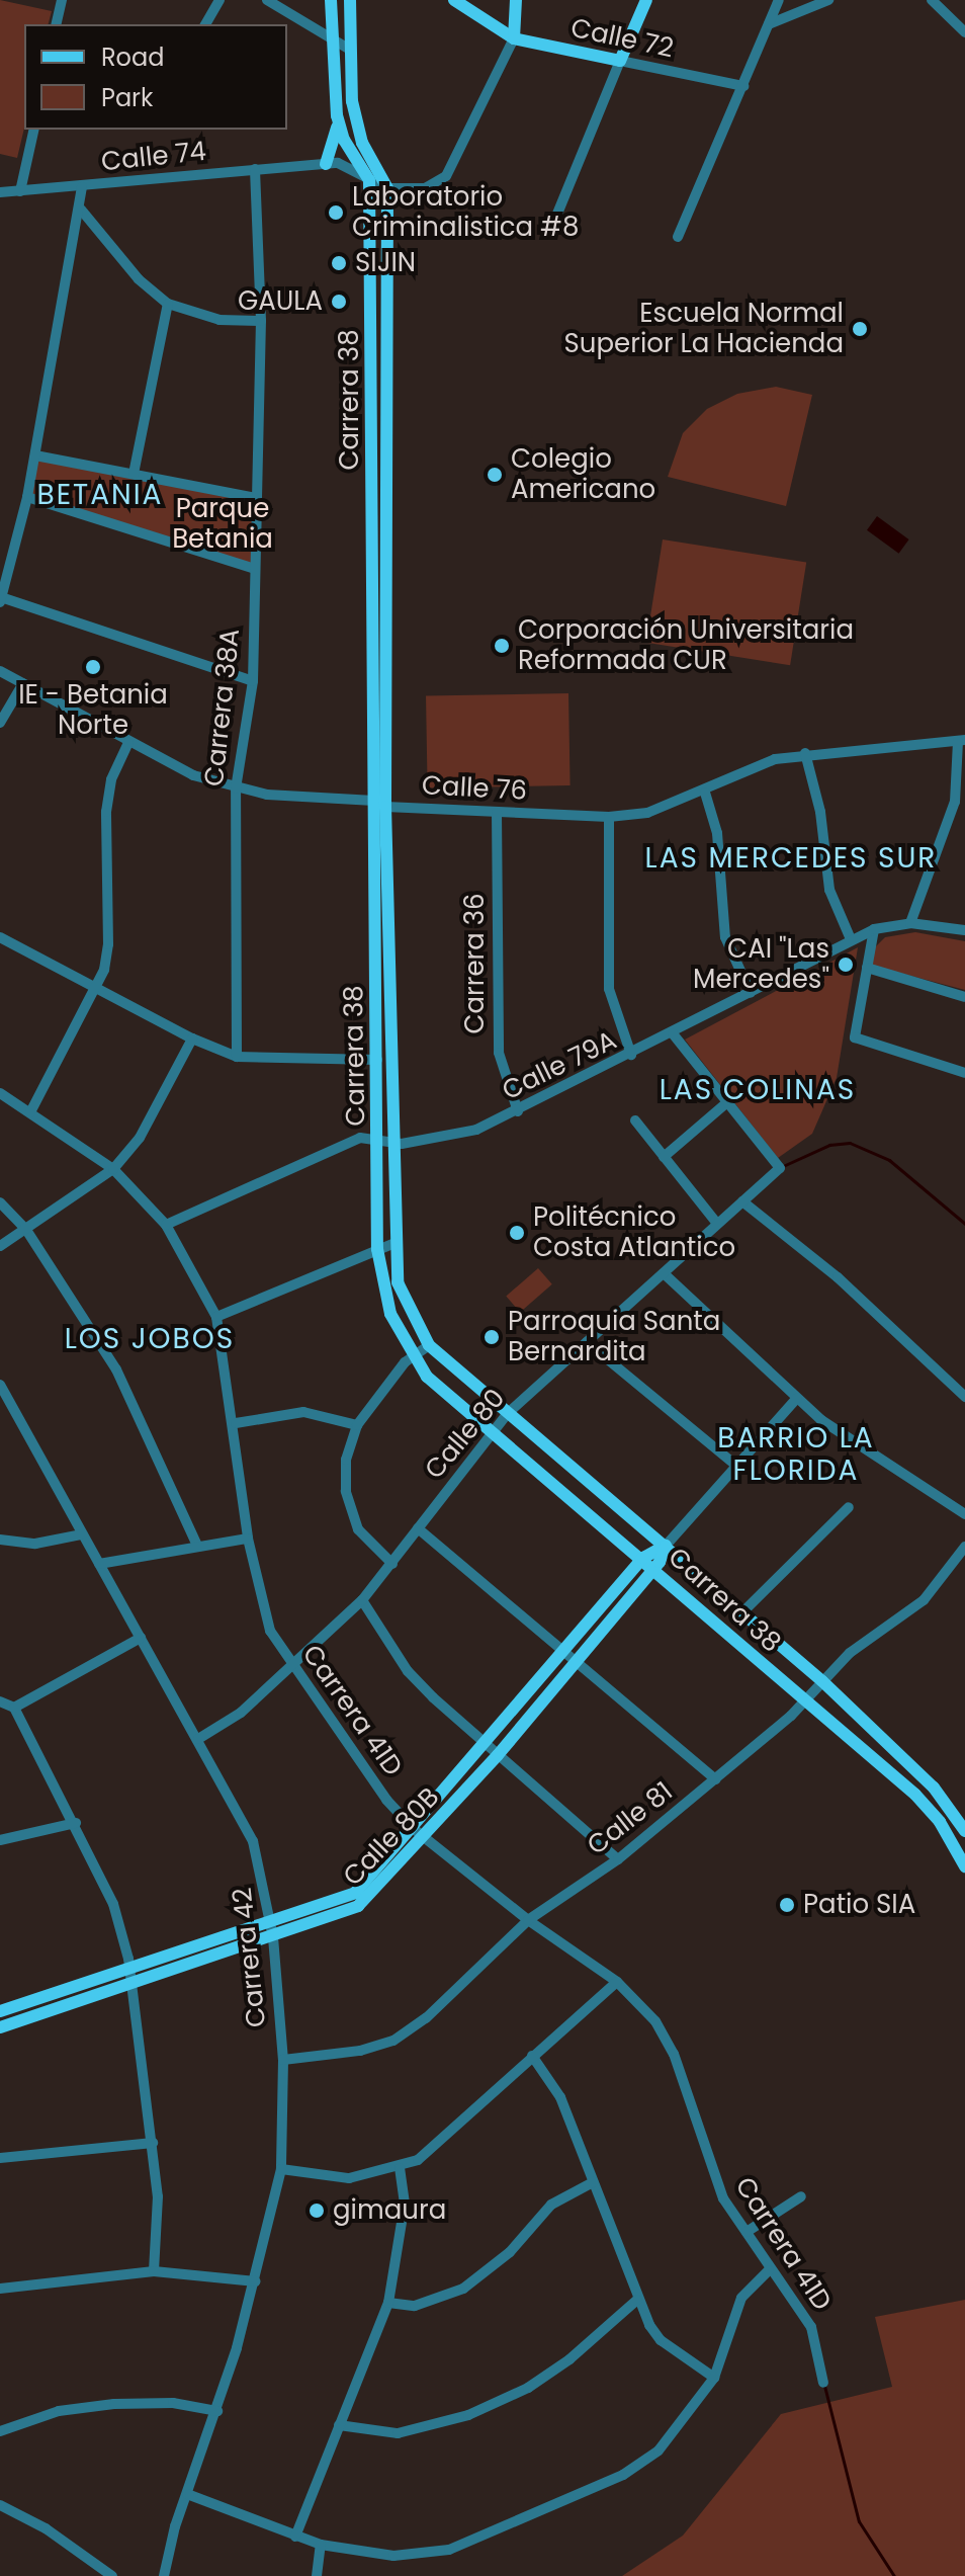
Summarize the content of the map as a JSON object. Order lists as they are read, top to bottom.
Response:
{
  "streets": {
    "main road": ["Calle 72", "Carrera 38", "Calle 80B"],
    "street": [
      "Calle 74",
      "Carrera 38A",
      "Calle 76",
      "Carrera 36",
      "Calle 79A",
      "Calle 80",
      "Carrera 41D",
      "Calle 81",
      "Carrera 42"
    ]
  },
  "crossings": [
    ["Calle 72", "Calle 74"],
    ["Calle 74", "Carrera 38"],
    ["Calle 74", "Carrera 38A"],
    ["Carrera 38", "Calle 76"],
    ["Carrera 38", "Calle 79A"],
    ["Carrera 38", "Calle 80"],
    ["Carrera 38", "Calle 81"],
    ["Carrera 38", "Calle 80B"],
    ["Carrera 38A", "Calle 76"],
    ["Calle 76", "Carrera 36"],
    ["Carrera 36", "Calle 79A"],
    ["Calle 80", "Carrera 41D"],
    ["Calle 80", "Carrera 42"],
    ["Carrera 41D", "Calle 81"],
    ["Carrera 41D", "Calle 80B"],
    ["Calle 81", "Carrera 42"],
    ["Calle 80B", "Carrera 42"]
  ],
  "districts": [
    "BETANIA",
    "LAS MERCEDES SUR",
    "LAS COLINAS",
    "LOS JOBOS",
    "BARRIO LA FLORIDA"
  ],
  "parks": ["Parque Betania"],
  "places": [
    "Laboratorio Criminalistica #8",
    "SIJIN",
    "GAULA",
    "Escuela Normal Superior La Hacienda",
    "Colegio Americano",
    "Corporación Universitaria Reformada CUR",
    "IE - Betania Norte",
    "CAI \"Las Mercedes\"",
    "Politécnico Costa Atlantico",
    "Parroquia Santa Bernardita",
    "Patio SIA",
    "gimaura"
  ],
  "legend": ["Road", "Park"]
}
